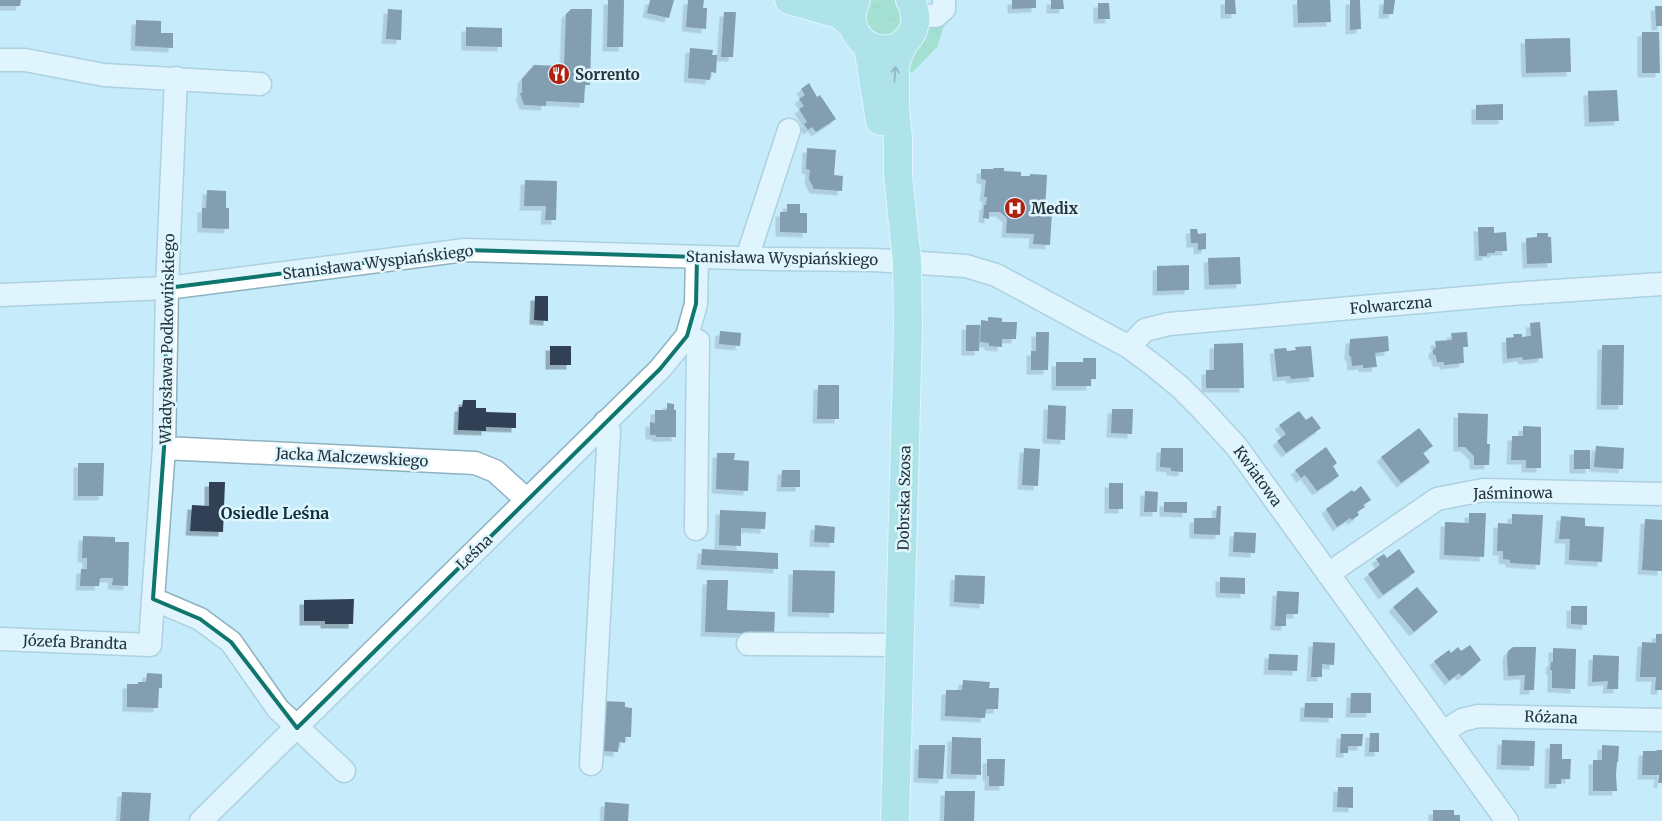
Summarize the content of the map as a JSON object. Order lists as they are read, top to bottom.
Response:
{
  "streets": {
    "main road": ["Dobrska Szosa"],
    "street": [
      "Stanisława Wyspiańskiego",
      "Folwarczna",
      "Władysława Podkowińskiego",
      "Jacka Malczewskiego",
      "Kwiatowa",
      "Jaśminowa",
      "Leśna",
      "Józefa Brandta",
      "Różana"
    ]
  },
  "crossings": [
    ["Stanisława Wyspiańskiego", "Władysława Podkowińskiego"],
    ["Stanisława Wyspiańskiego", "Kwiatowa"],
    ["Stanisława Wyspiańskiego", "Dobrska Szosa"],
    ["Stanisława Wyspiańskiego", "Leśna"],
    ["Folwarczna", "Kwiatowa"],
    ["Władysława Podkowińskiego", "Jacka Malczewskiego"],
    ["Władysława Podkowińskiego", "Józefa Brandta"],
    ["Jacka Malczewskiego", "Leśna"],
    ["Kwiatowa", "Jaśminowa"],
    ["Kwiatowa", "Dobrska Szosa"],
    ["Kwiatowa", "Różana"]
  ],
  "districts": ["Osiedle Leśna"],
  "places": {
    "restaurant": ["Sorrento"],
    "hospital": ["Medix"]
  }
}
